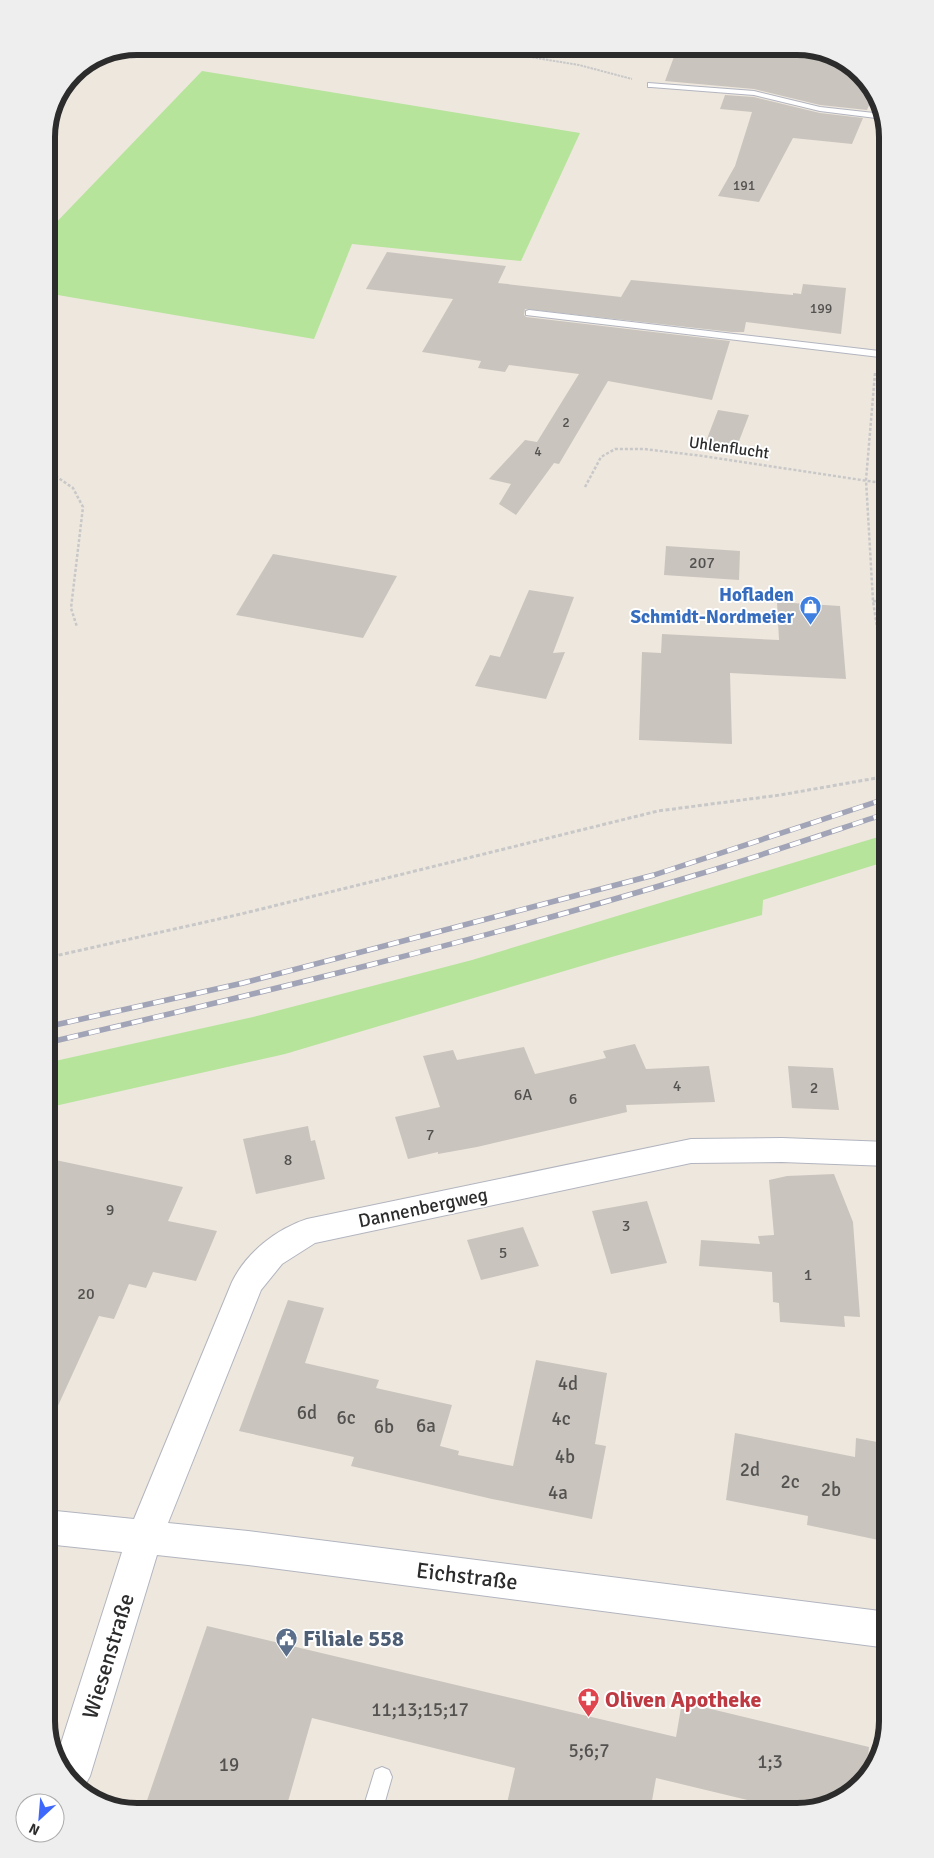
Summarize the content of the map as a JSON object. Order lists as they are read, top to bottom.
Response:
{
  "streets": {
    "street": ["Dannenbergweg", "Eichstraße", "Wiesenstraße"],
    "path": ["Uhlenflucht"]
  },
  "crossings": [
    ["Dannenbergweg", "Eichstraße"],
    ["Dannenbergweg", "Wiesenstraße"],
    ["Eichstraße", "Wiesenstraße"]
  ],
  "places": {
    "shop": ["Hofladen Schmidt-Nordmeier"],
    "public building": ["Filiale 558"],
    "pharmacy": ["Oliven Apotheke"]
  },
  "house_numbers": [
    "191",
    "199",
    "2",
    "4",
    "207",
    "4",
    "2",
    "6A",
    "6",
    "7",
    "8",
    "9",
    "3",
    "5",
    "1",
    "20",
    "4d",
    "6d",
    "6c",
    "4c",
    "6a",
    "6b",
    "4b",
    "2d",
    "2c",
    "2b",
    "4a",
    "11;13;15;17",
    "5;6;7",
    "1;3",
    "19"
  ],
  "north": "bottom left"
}
